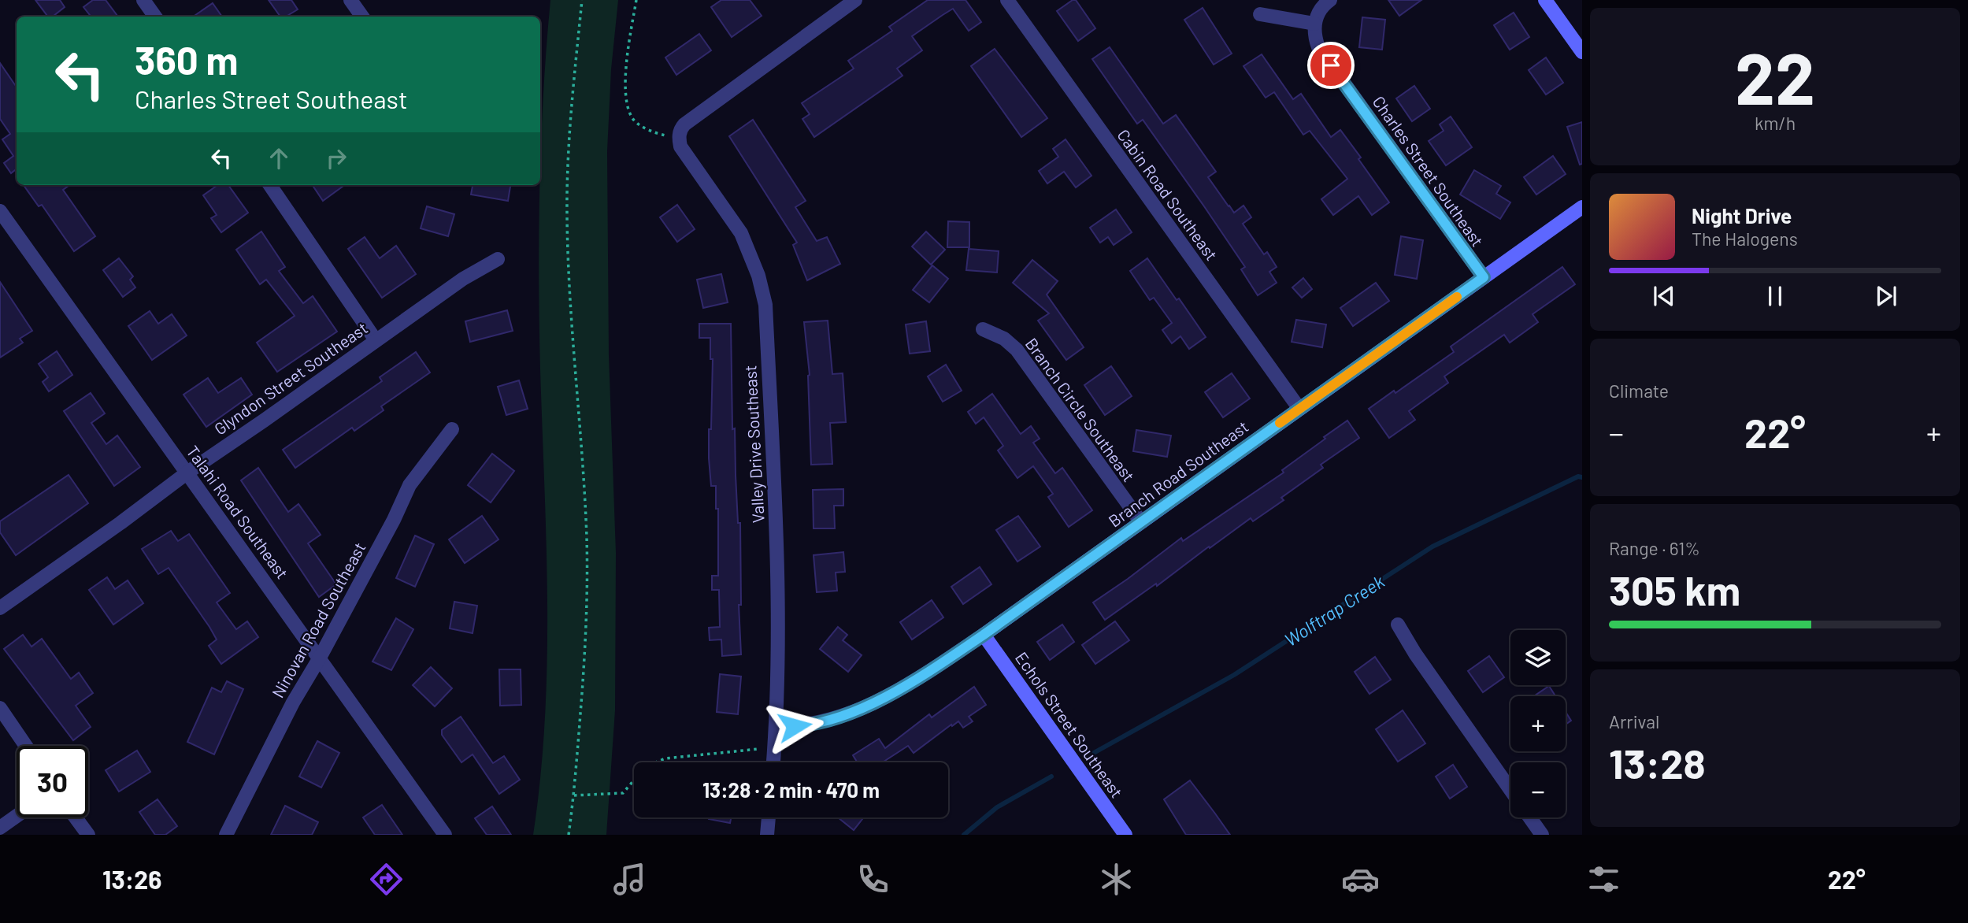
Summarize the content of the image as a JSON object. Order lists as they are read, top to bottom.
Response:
{
  "streets": {
    "street": [
      "Charles Street Southeast",
      "Cabin Road Southeast",
      "Glyndon Street Southeast",
      "Branch Circle Southeast",
      "Valley Drive Southeast",
      "Branch Road Southeast",
      "Talahi Road Southeast",
      "Ninovan Road Southeast",
      "Echols Street Southeast"
    ]
  },
  "crossings": [
    ["Charles Street Southeast", "Branch Road Southeast"],
    ["Cabin Road Southeast", "Branch Road Southeast"],
    ["Glyndon Street Southeast", "Talahi Road Southeast"],
    ["Branch Circle Southeast", "Branch Road Southeast"],
    ["Valley Drive Southeast", "Branch Road Southeast"],
    ["Branch Road Southeast", "Echols Street Southeast"],
    ["Talahi Road Southeast", "Ninovan Road Southeast"]
  ],
  "water": ["Wolftrap Creek"],
  "page": {
    "tile": [
      ["22", "km/h"],
      "Climate",
      ["Range · 61%", "305 km"],
      ["Arrival", "13:28"]
    ],
    "turn": ["360 m", "Charles Street Southeast"],
    "song": ["Night Drive", "The Halogens"],
    "heat": ["−", "22°", "+"],
    "map_buttons": ["+", "−"],
    "limit": "30",
    "trip": "13:28 · 2 min · 470 m",
    "tabs": ["13:26", "22°"]
  }
}
